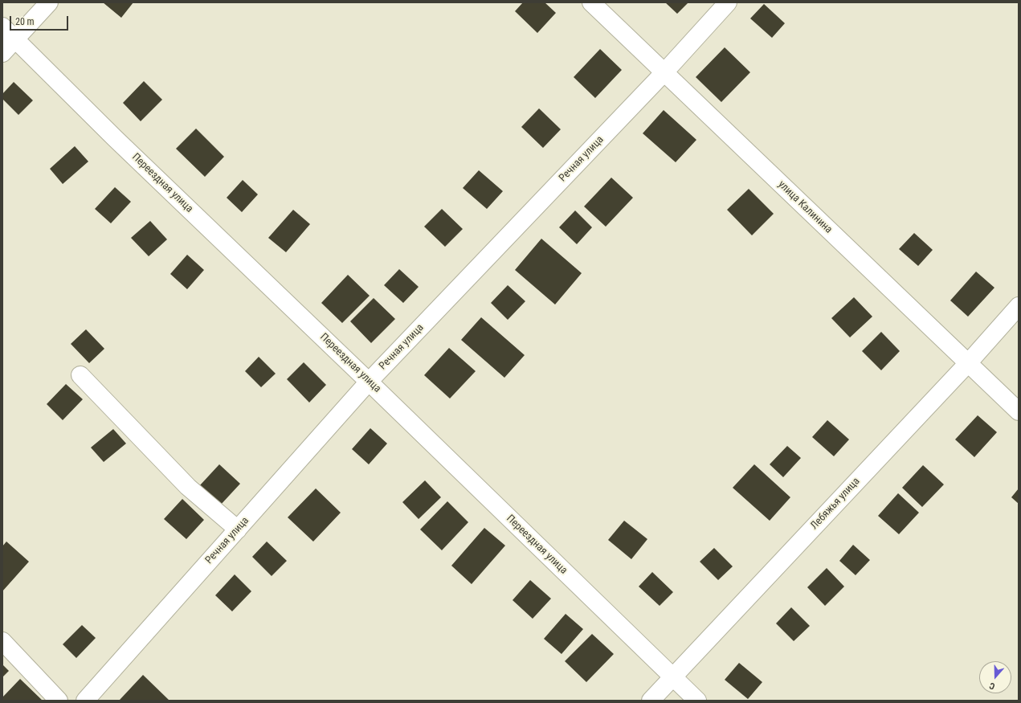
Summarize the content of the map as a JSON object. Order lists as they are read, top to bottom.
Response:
{
  "streets": {
    "street": [
      "Речная улица",
      "Переездная улица",
      "улица Калинина",
      "Лебяжья улица"
    ]
  },
  "crossings": [
    ["Речная улица", "Переездная улица"],
    ["Речная улица", "улица Калинина"],
    ["Переездная улица", "Лебяжья улица"],
    ["улица Калинина", "Лебяжья улица"]
  ],
  "scale_bar": "20 m",
  "north": "bottom"
}
